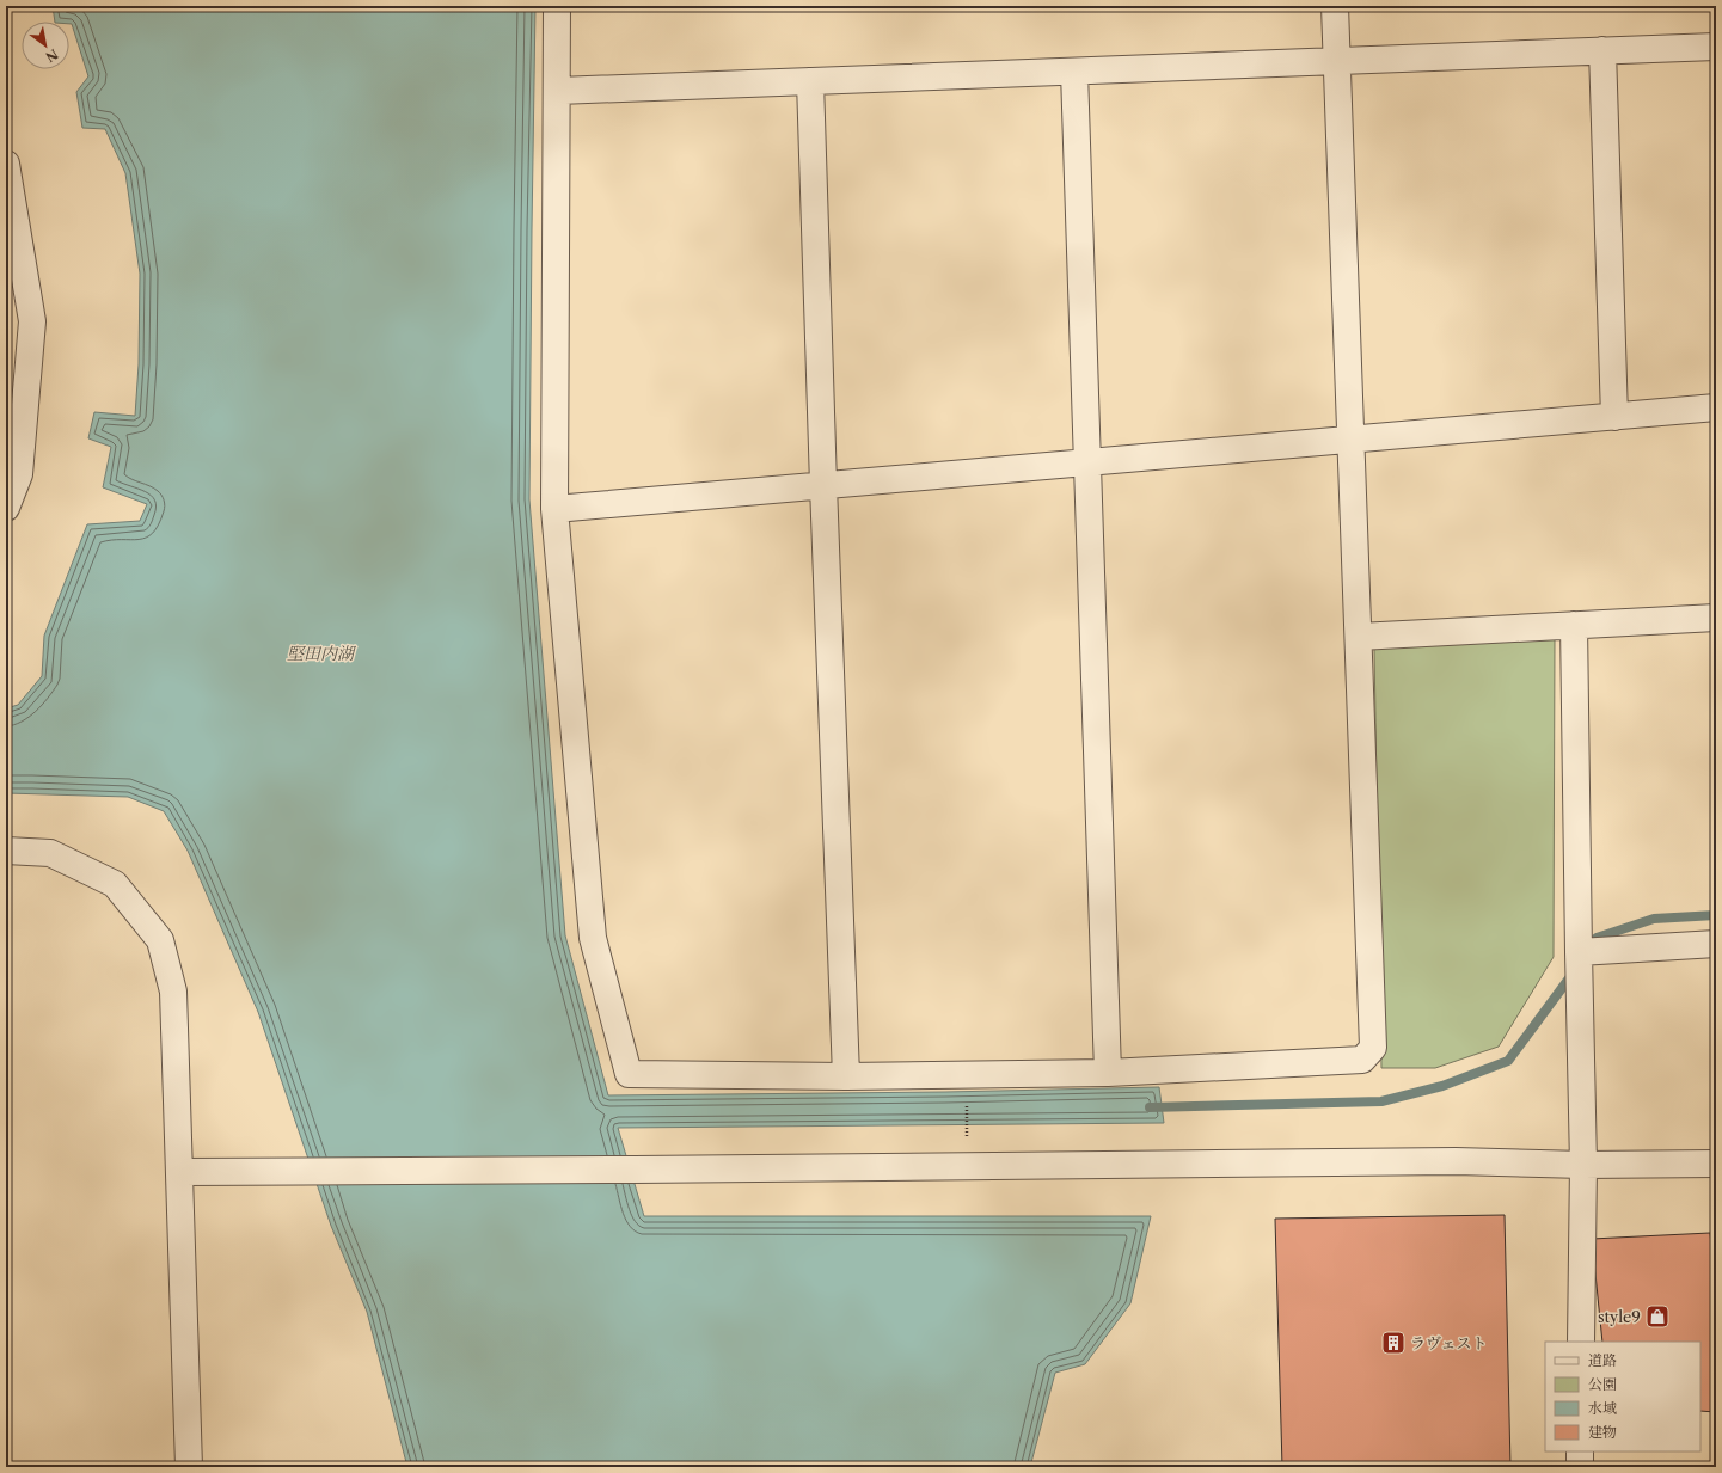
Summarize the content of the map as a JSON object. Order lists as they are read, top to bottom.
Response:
{
  "water": ["堅田内湖"],
  "places": {
    "shop": ["style9"],
    "building": ["ラヴェスト"]
  },
  "legend": [
    "道路",
    "公園",
    "水域",
    "建物"
  ],
  "north": "bottom right"
}
